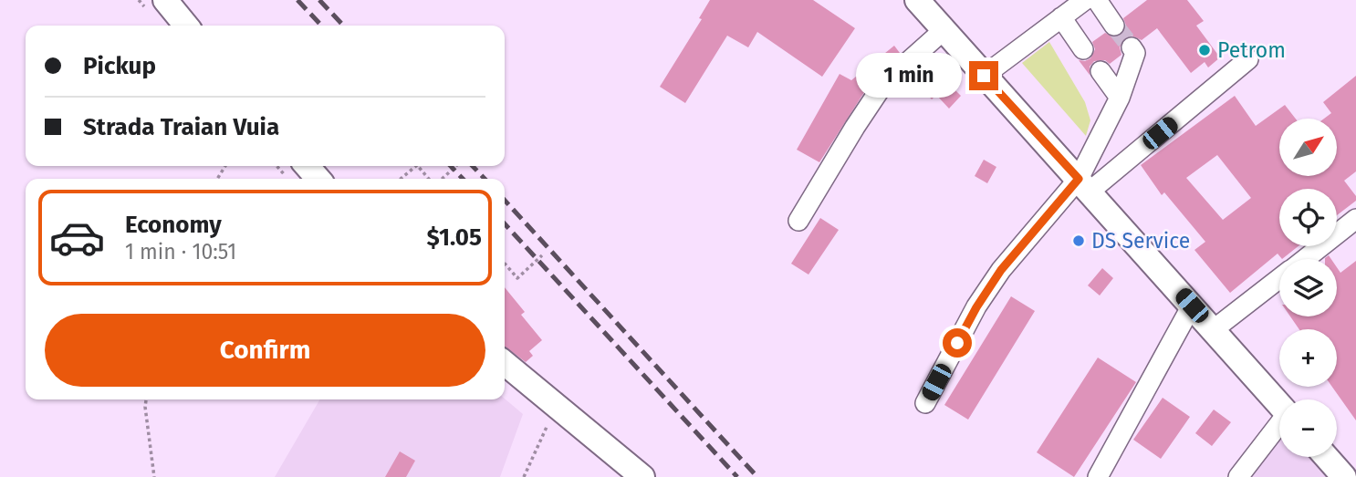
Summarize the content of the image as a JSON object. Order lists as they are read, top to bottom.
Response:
{
  "places": ["Petrom", "DS Service"],
  "north": "top right",
  "page": {
    "banner": ["Pickup", "Strada Traian Vuia"],
    "bubble": "1 min",
    "map_buttons": ["+", "−"],
    "list": [
      {
        "name": "Economy",
        "note": "1 min · 10:51",
        "value": "$1.05"
      }
    ],
    "buttons": "Confirm"
  }
}
